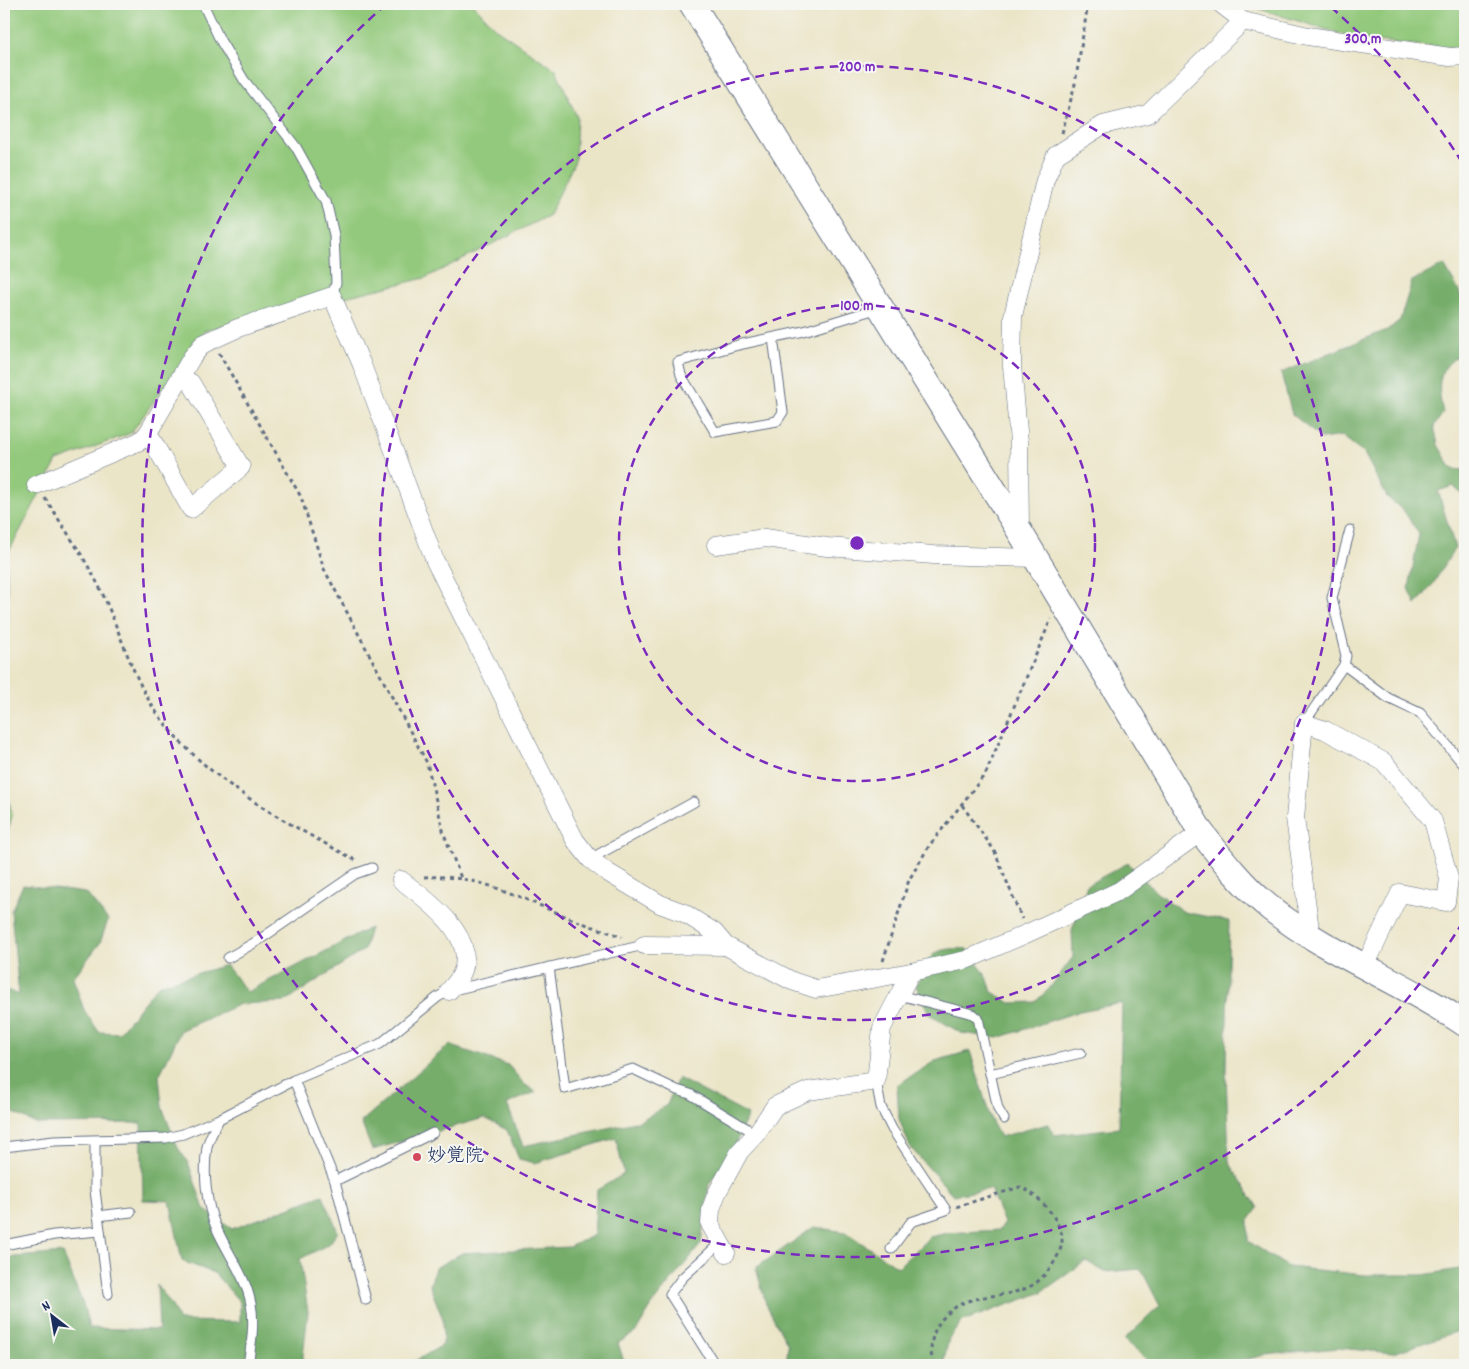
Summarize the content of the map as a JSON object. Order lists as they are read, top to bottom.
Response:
{
  "places": ["妙覚院"],
  "north": "top left",
  "rings": ["300 m", "200 m", "100 m"]
}
